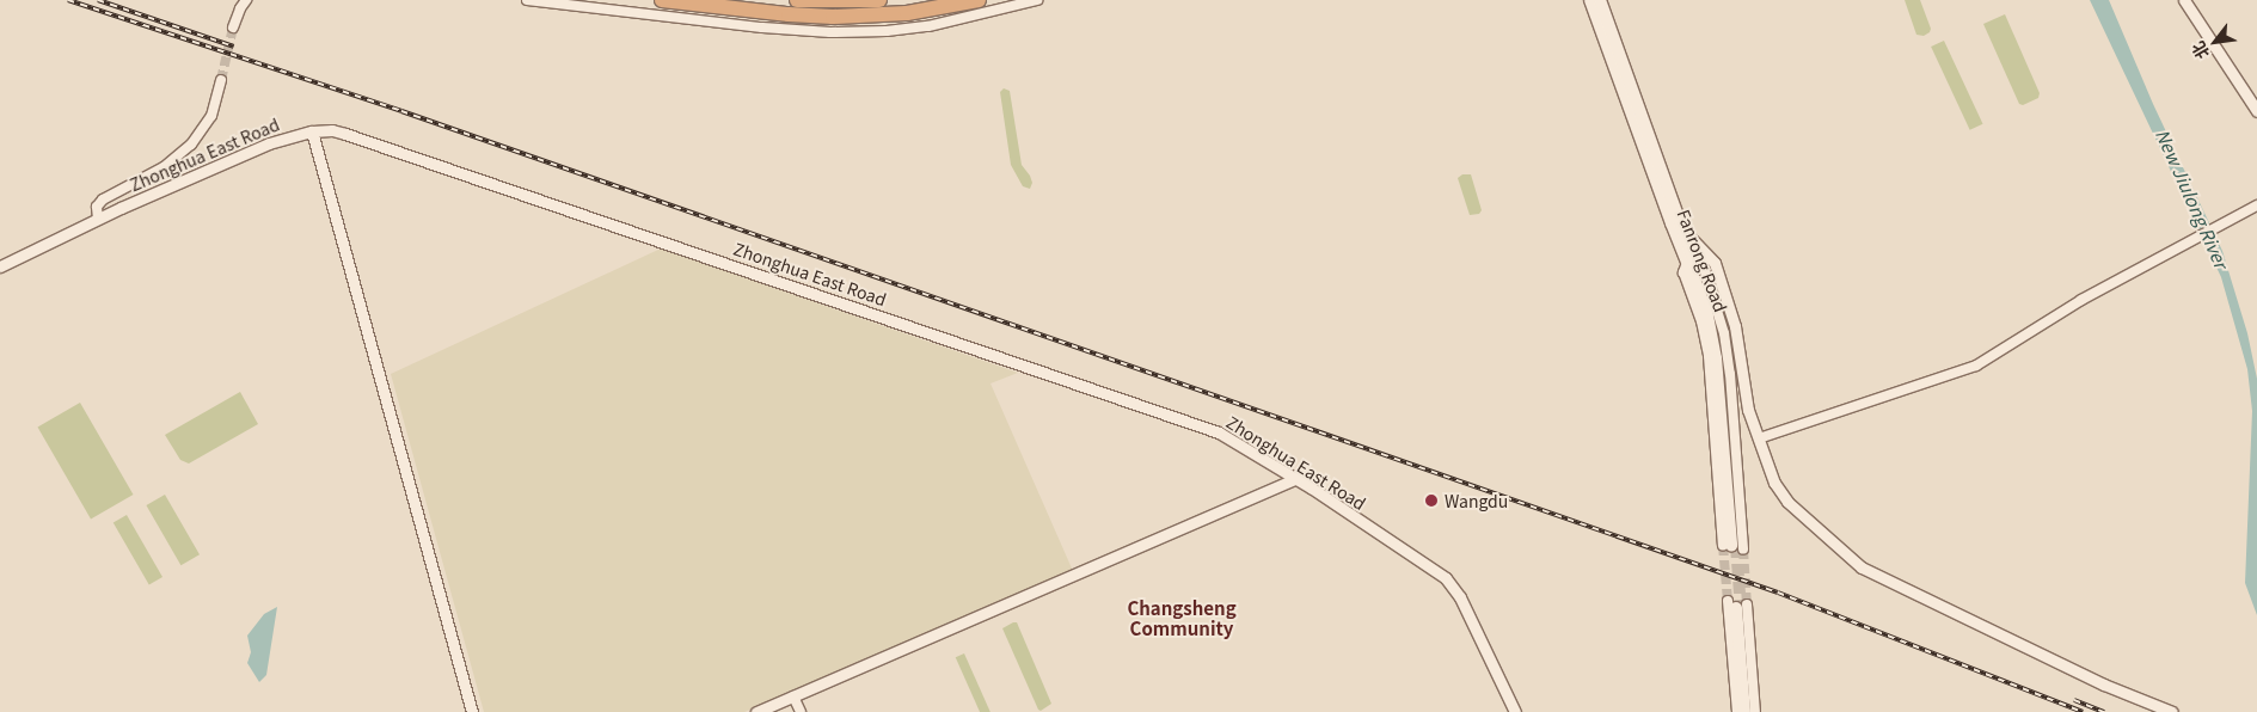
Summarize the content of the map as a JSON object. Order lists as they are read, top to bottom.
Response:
{
  "streets": {
    "main road": ["Fanrong Road"],
    "street": ["Zhonghua East Road"]
  },
  "districts": ["Changsheng Community"],
  "water": ["New Jiulong River"],
  "places": ["Wangdu"],
  "north": "bottom left"
}
